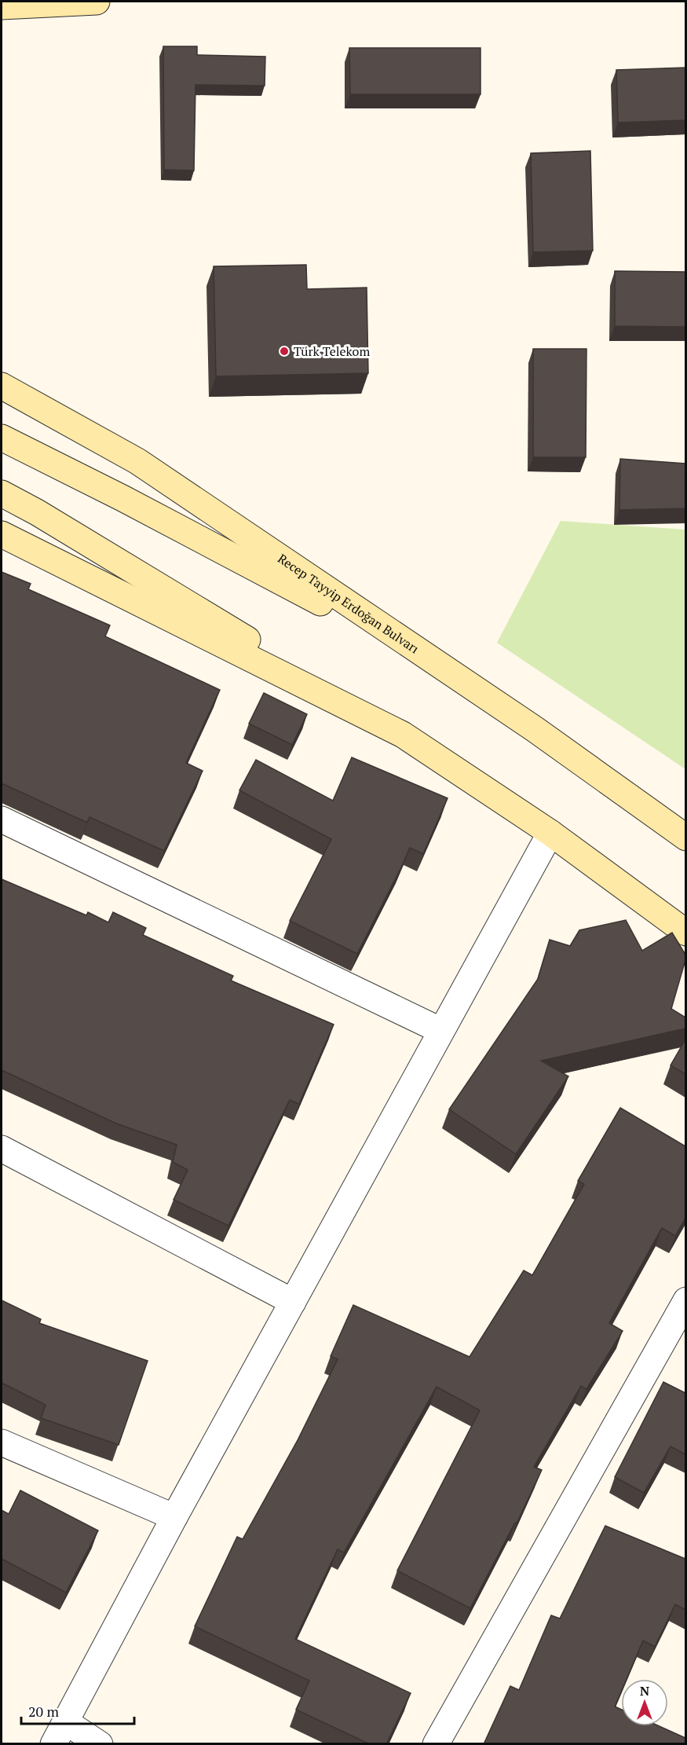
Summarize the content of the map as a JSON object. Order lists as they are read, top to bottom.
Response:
{
  "streets": {
    "main road": ["Recep Tayyip Erdoğan Bulvarı"]
  },
  "places": ["Türk Telekom"],
  "scale_bar": "20 m",
  "north": "top"
}
